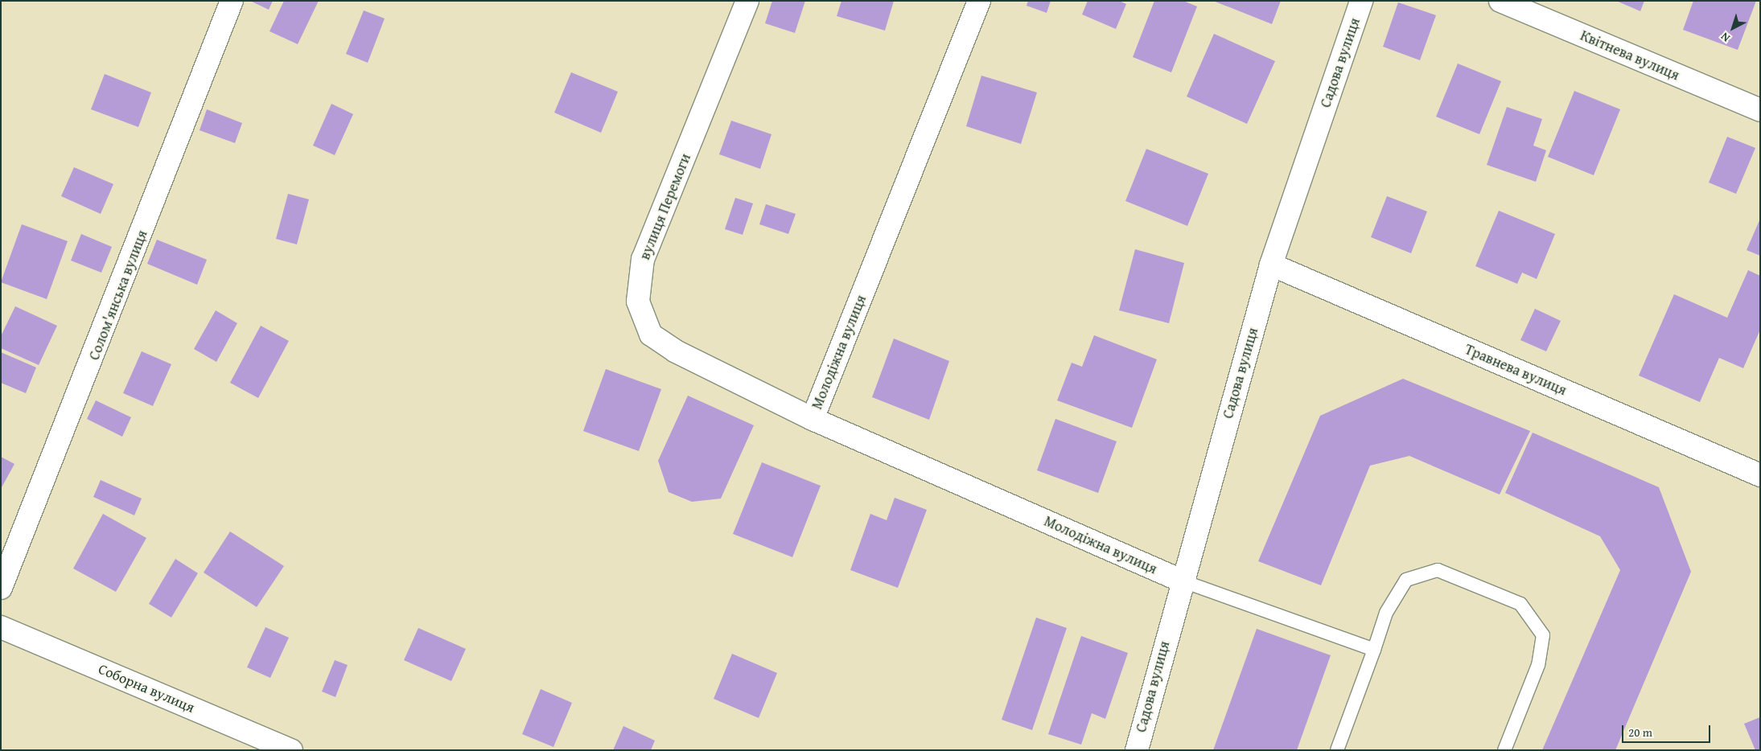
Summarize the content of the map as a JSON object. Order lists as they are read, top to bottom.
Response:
{
  "streets": {
    "street": [
      "Квітнева вулиця",
      "Садова вулиця",
      "вулиця Перемоги",
      "Солом'янська вулиця",
      "Молодіжна вулиця",
      "Травнева вулиця",
      "Соборна вулиця"
    ]
  },
  "crossings": [
    ["Садова вулиця", "Молодіжна вулиця"],
    ["Садова вулиця", "Травнева вулиця"],
    ["вулиця Перемоги", "Молодіжна вулиця"]
  ],
  "scale_bar": "20 m",
  "north": "bottom left"
}
